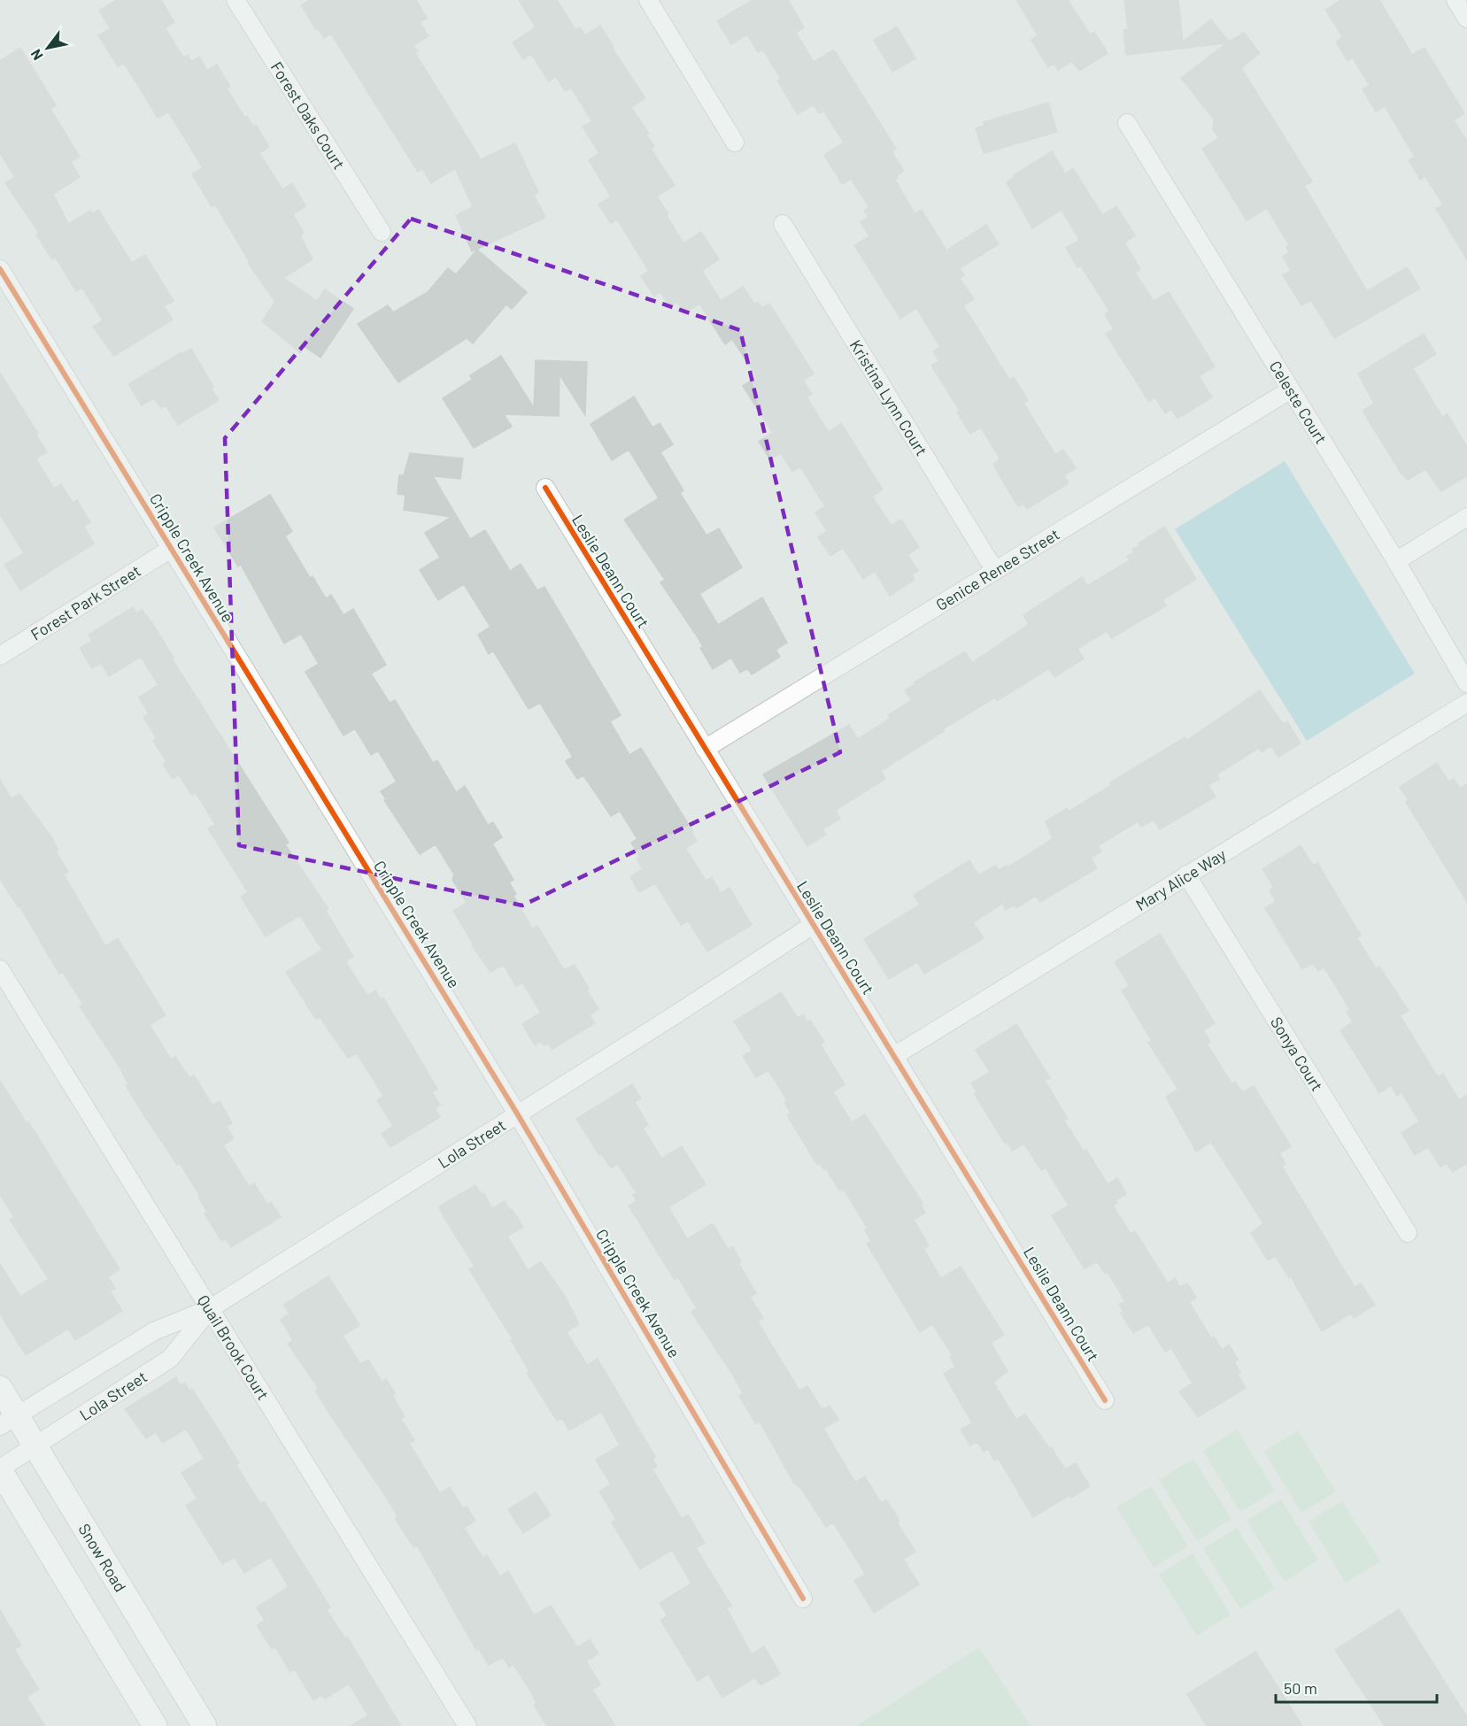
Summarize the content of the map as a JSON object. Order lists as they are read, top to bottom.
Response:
{
  "streets": {
    "main road": ["Snow Road"],
    "street": [
      "Forest Oaks Court",
      "Kristina Lynn Court",
      "Celeste Court",
      "Cripple Creek Avenue",
      "Genice Renee Street",
      "Leslie Deann Court",
      "Forest Park Street",
      "Mary Alice Way",
      "Sonya Court",
      "Lola Street",
      "Quail Brook Court"
    ]
  },
  "crossings": [
    ["Kristina Lynn Court", "Genice Renee Street"],
    ["Celeste Court", "Genice Renee Street"],
    ["Cripple Creek Avenue", "Forest Park Street"],
    ["Cripple Creek Avenue", "Lola Street"],
    ["Genice Renee Street", "Leslie Deann Court"],
    ["Leslie Deann Court", "Mary Alice Way"],
    ["Leslie Deann Court", "Lola Street"],
    ["Mary Alice Way", "Sonya Court"],
    ["Lola Street", "Quail Brook Court"],
    ["Lola Street", "Snow Road"]
  ],
  "scale_bar": "50 m",
  "north": "bottom left"
}
